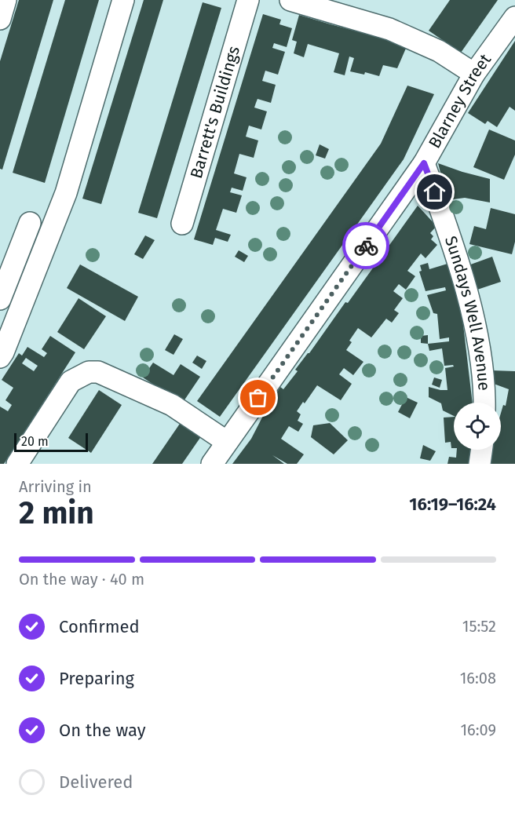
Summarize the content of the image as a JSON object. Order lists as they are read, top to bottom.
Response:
{
  "streets": {
    "street": ["Blarney Street", "Barrett's Buildings", "Sundays Well Avenue"]
  },
  "crossings": [
    ["Blarney Street", "Sundays Well Avenue"]
  ],
  "scale_bar": "20 m",
  "page": {
    "scale": "20 m",
    "heading": ["2 min", "Arriving in", "16:19–16:24"],
    "bar": "On the way · 40 m",
    "list": [
      ["Confirmed", "15:52"],
      ["Preparing", "16:08"],
      ["On the way", "16:09"],
      "Delivered"
    ]
  }
}
